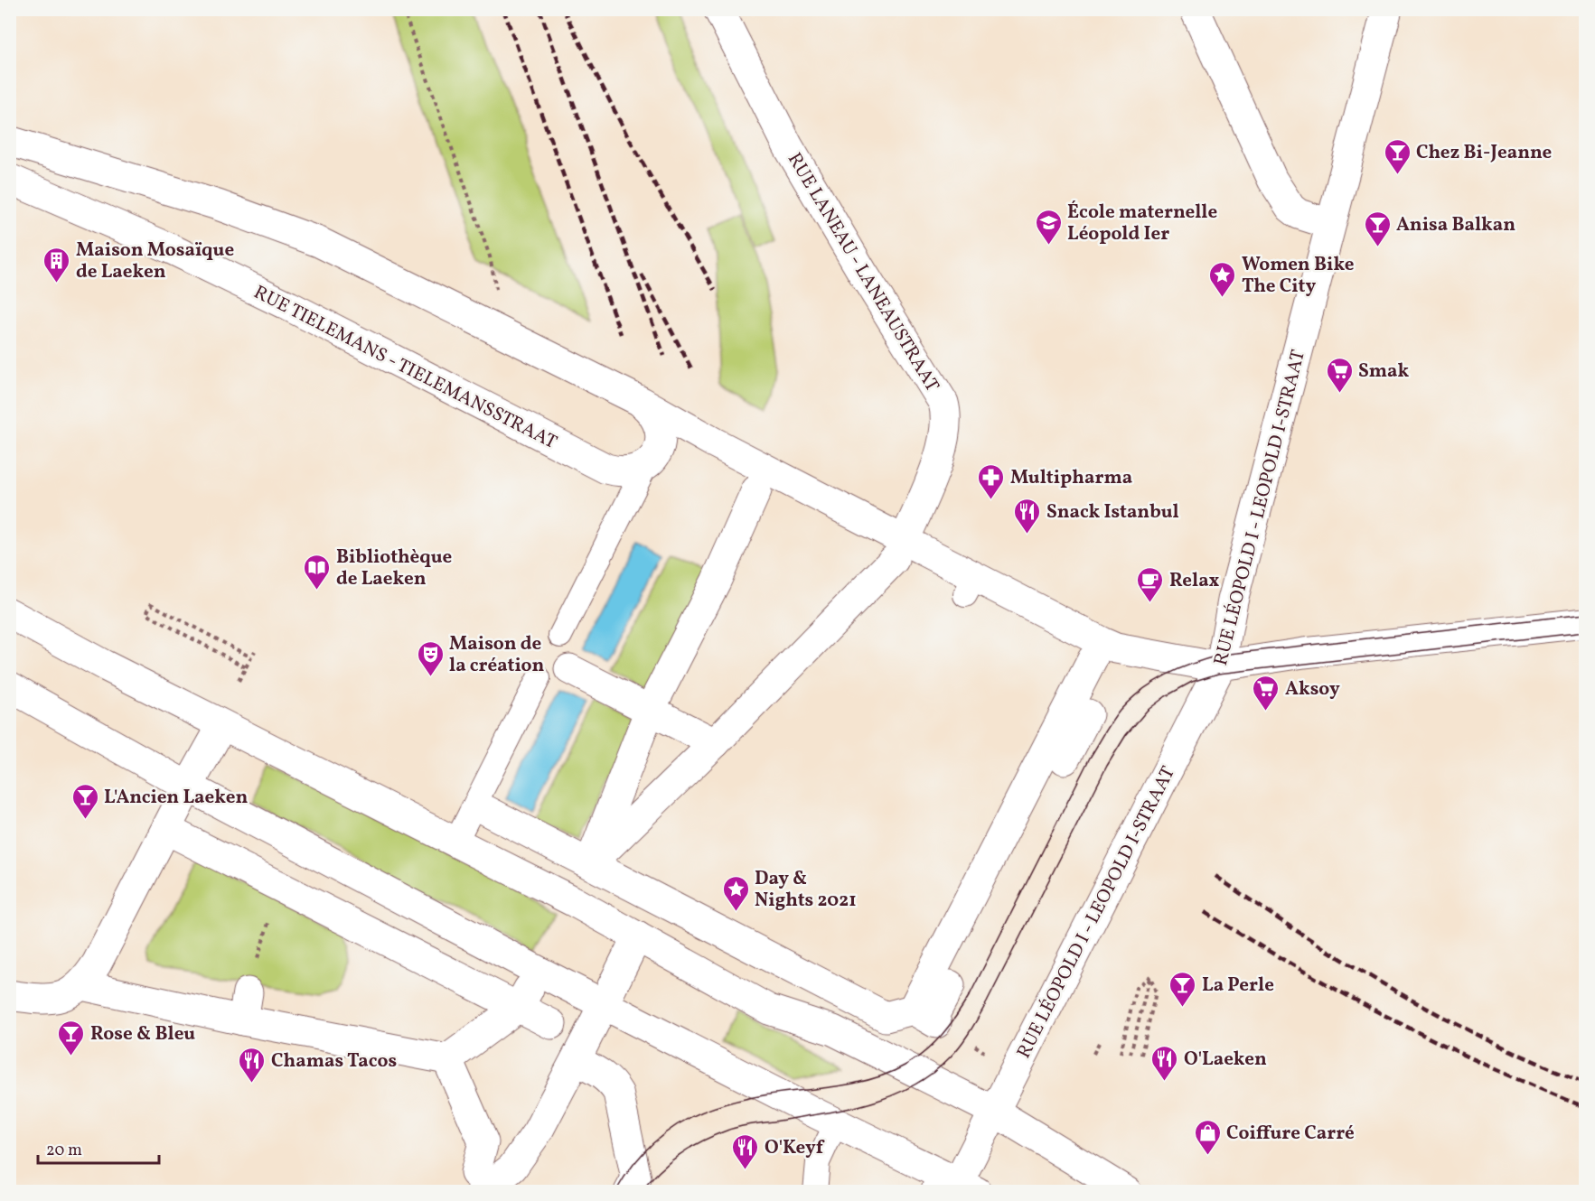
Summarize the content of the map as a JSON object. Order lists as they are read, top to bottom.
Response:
{
  "streets": {
    "street": ["RUE LANEAU - LANEAUSTRAAT", "RUE TIELEMANS - TIELEMANSSTRAAT", "RUE LÉOPOLD I - LEOPOLD I-STRAAT"]
  },
  "places": {
    "bar": [
      "Chez Bi-Jeanne",
      "Anisa Balkan",
      "L'Ancien Laeken",
      "La Perle",
      "Rose & Bleu"
    ],
    "school or university": ["École maternelle Léopold Ier"],
    "building": ["Maison Mosaïque de Laeken"],
    "place": ["Women Bike The City", "Day & Nights 2021"],
    "supermarket": ["Smak", "Aksoy"],
    "pharmacy": ["Multipharma"],
    "restaurant": [
      "Snack Istanbul",
      "O'Laeken",
      "Chamas Tacos",
      "O'Keyf"
    ],
    "library": ["Bibliothèque de Laeken"],
    "cafe": ["Relax"],
    "theatre": ["Maison de la création"],
    "shop": ["Coiffure Carré"]
  },
  "scale_bar": "20 m"
}
